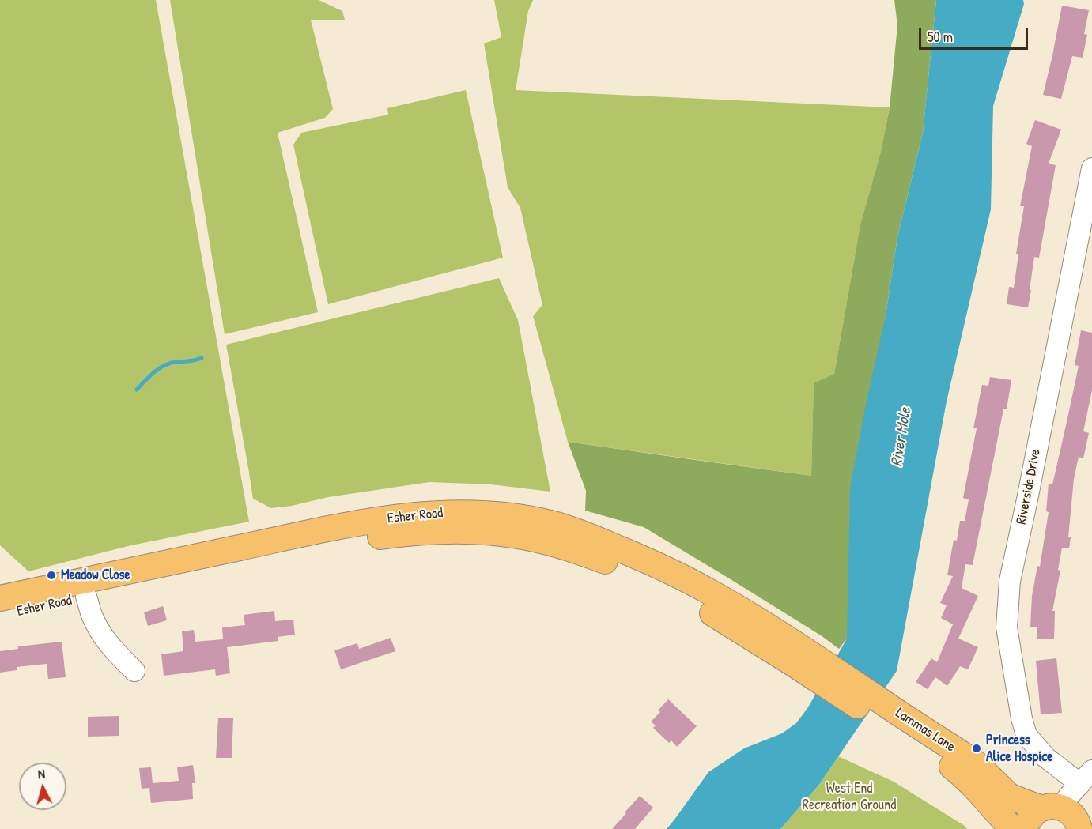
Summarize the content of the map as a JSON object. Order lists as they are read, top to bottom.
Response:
{
  "streets": {
    "main road": ["Esher Road", "Lammas Lane"],
    "street": ["Riverside Drive"]
  },
  "crossings": [
    ["Esher Road", "Lammas Lane"]
  ],
  "water": ["River Mole"],
  "parks": ["West End Recreation Ground"],
  "places": ["Meadow Close", "Princess Alice Hospice"],
  "scale_bar": "50 m",
  "north": "top"
}
